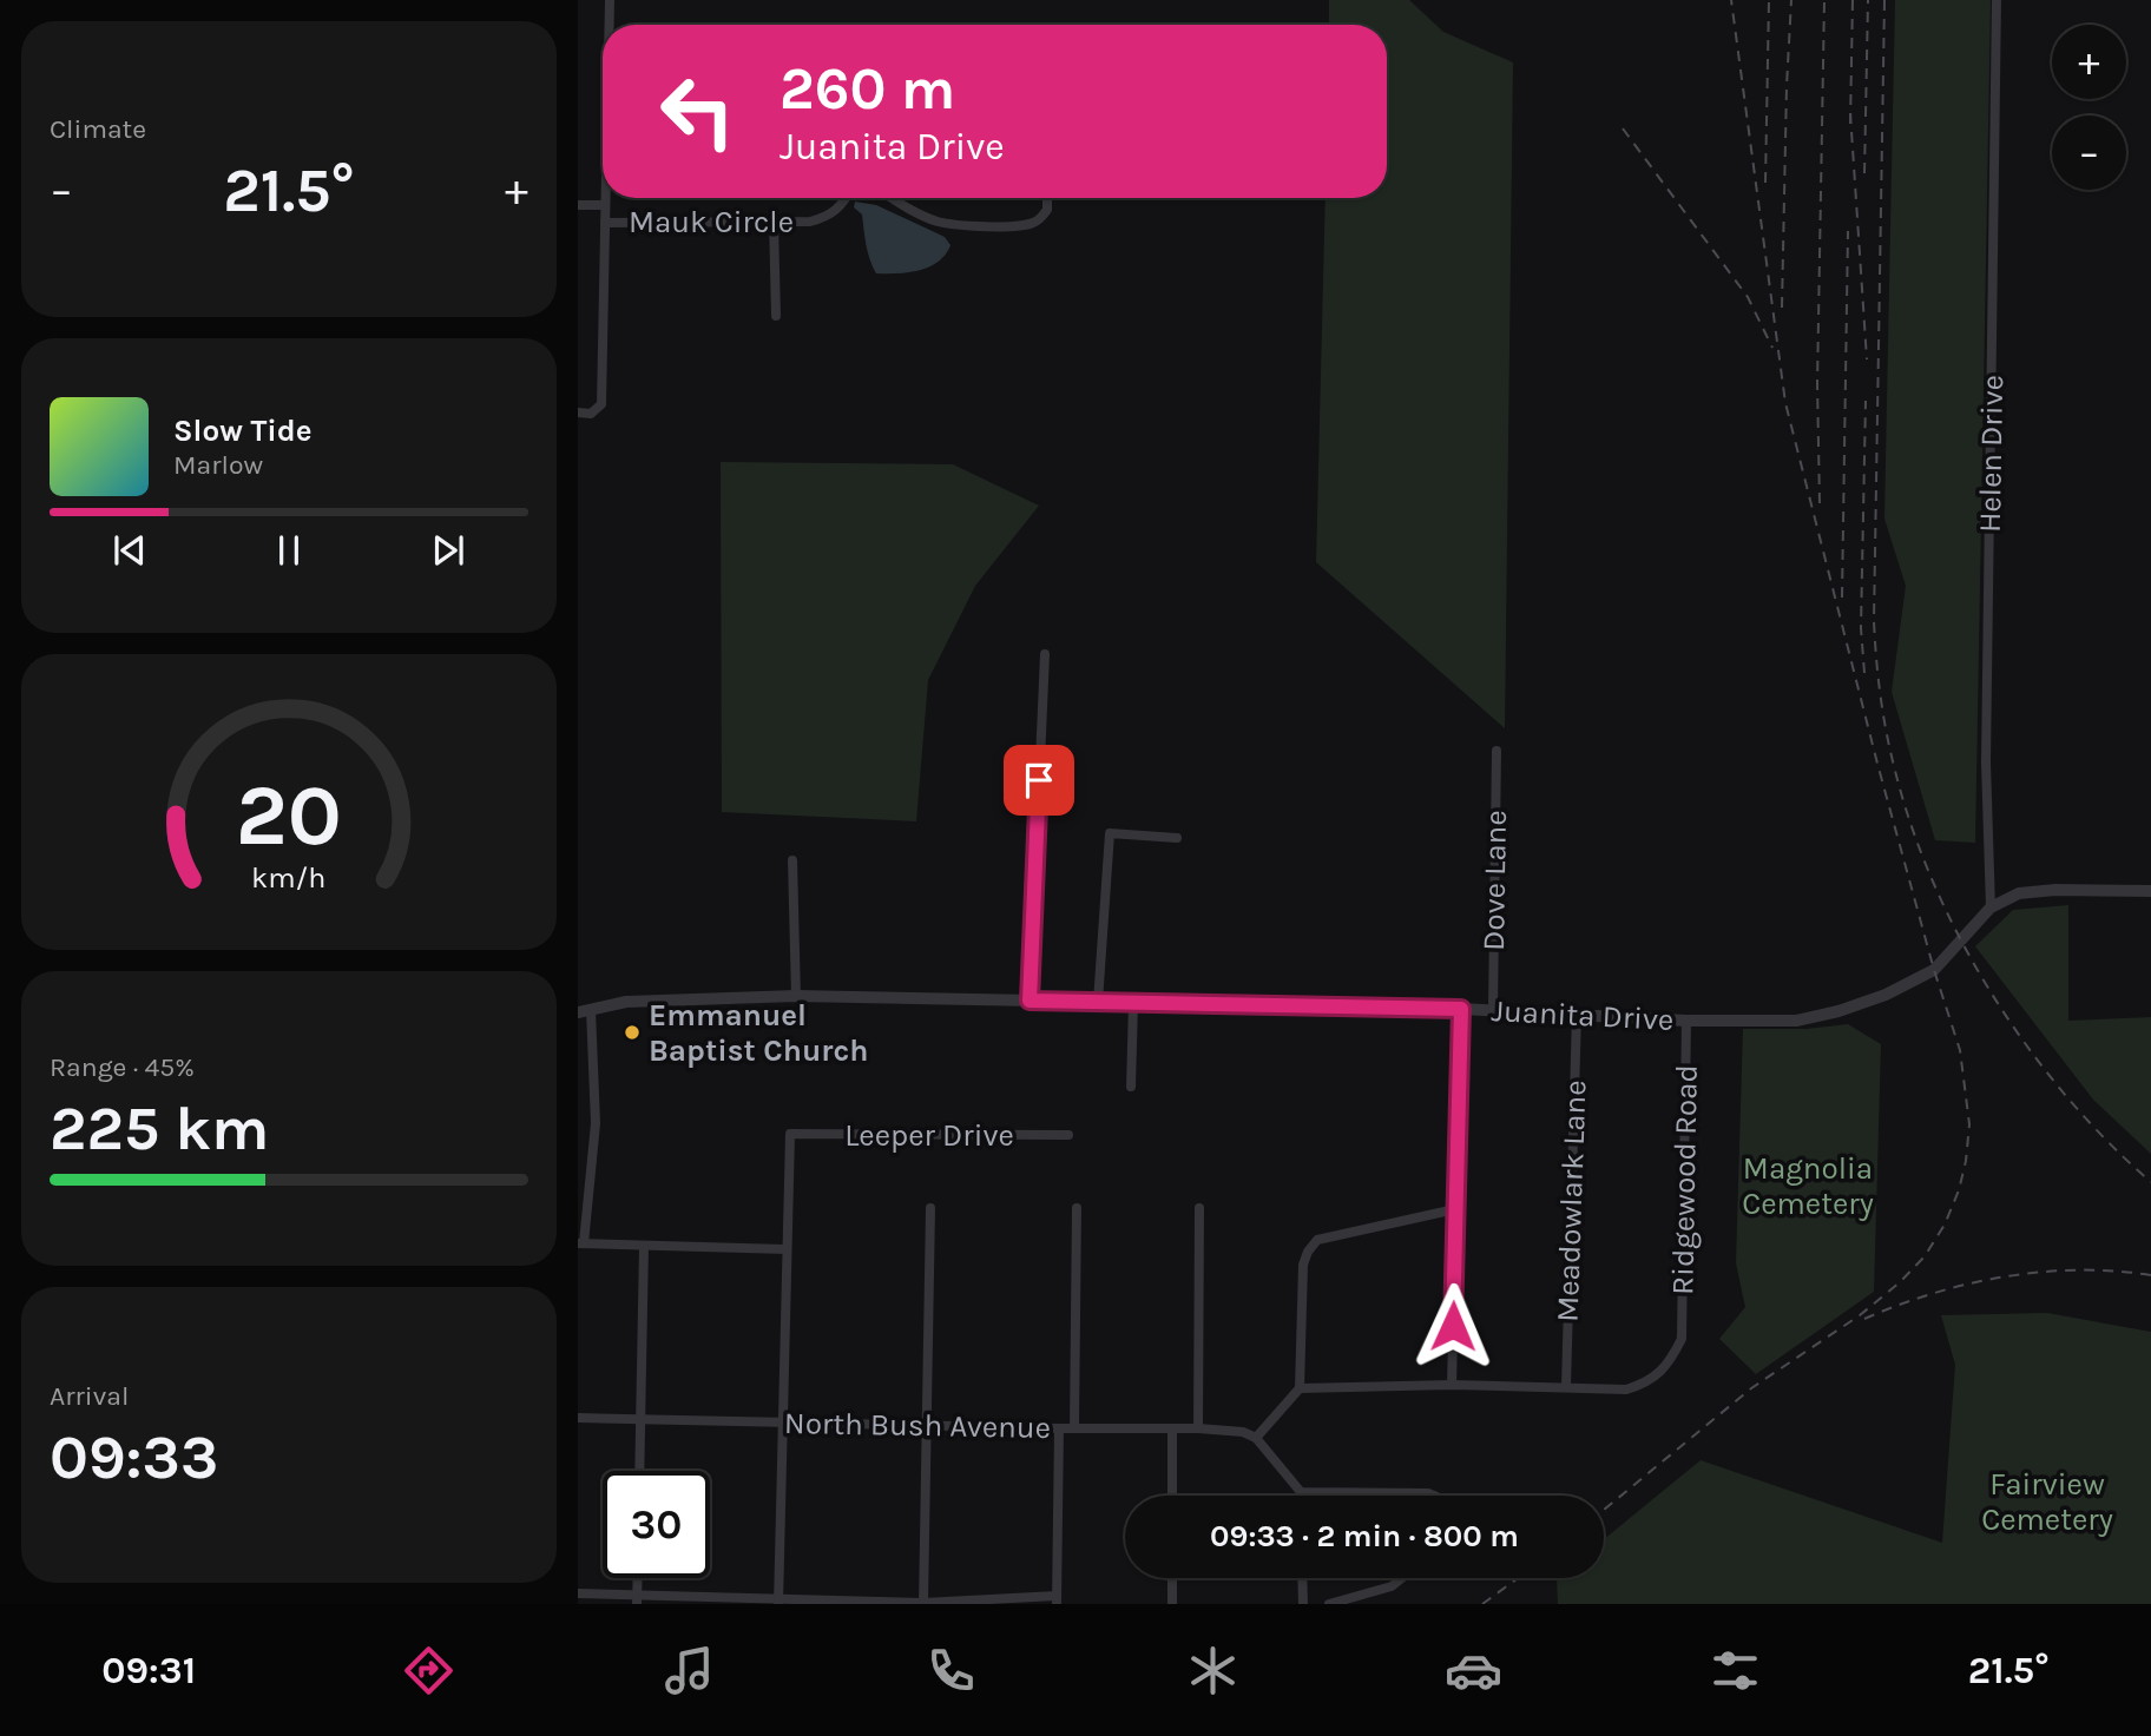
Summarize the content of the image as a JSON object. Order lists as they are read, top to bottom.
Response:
{
  "streets": {
    "street": [
      "Mauk Circle",
      "Helen Drive",
      "Dove Lane",
      "Juanita Drive",
      "Leeper Drive",
      "Ridgewood Road",
      "Meadowlark Lane",
      "North Bush Avenue"
    ]
  },
  "crossings": [
    ["Helen Drive", "Juanita Drive"],
    ["Dove Lane", "Juanita Drive"],
    ["Juanita Drive", "Ridgewood Road"],
    ["Juanita Drive", "Meadowlark Lane"],
    ["Ridgewood Road", "Meadowlark Lane"]
  ],
  "parks": ["Magnolia Cemetery", "Fairview Cemetery"],
  "places": ["Emmanuel Baptist Church"],
  "page": {
    "tile": [
      "Climate",
      ["Range · 45%", "225 km"],
      ["Arrival", "09:33"]
    ],
    "map_buttons": ["+", "−"],
    "turn": ["260 m", "Juanita Drive"],
    "heat": ["−", "21.5°", "+"],
    "song": ["Slow Tide", "Marlow"],
    "limit": "30",
    "trip": "09:33 · 2 min · 800 m",
    "tabs": ["09:31", "21.5°"],
    "gauge": ["20", "km/h"]
  }
}
